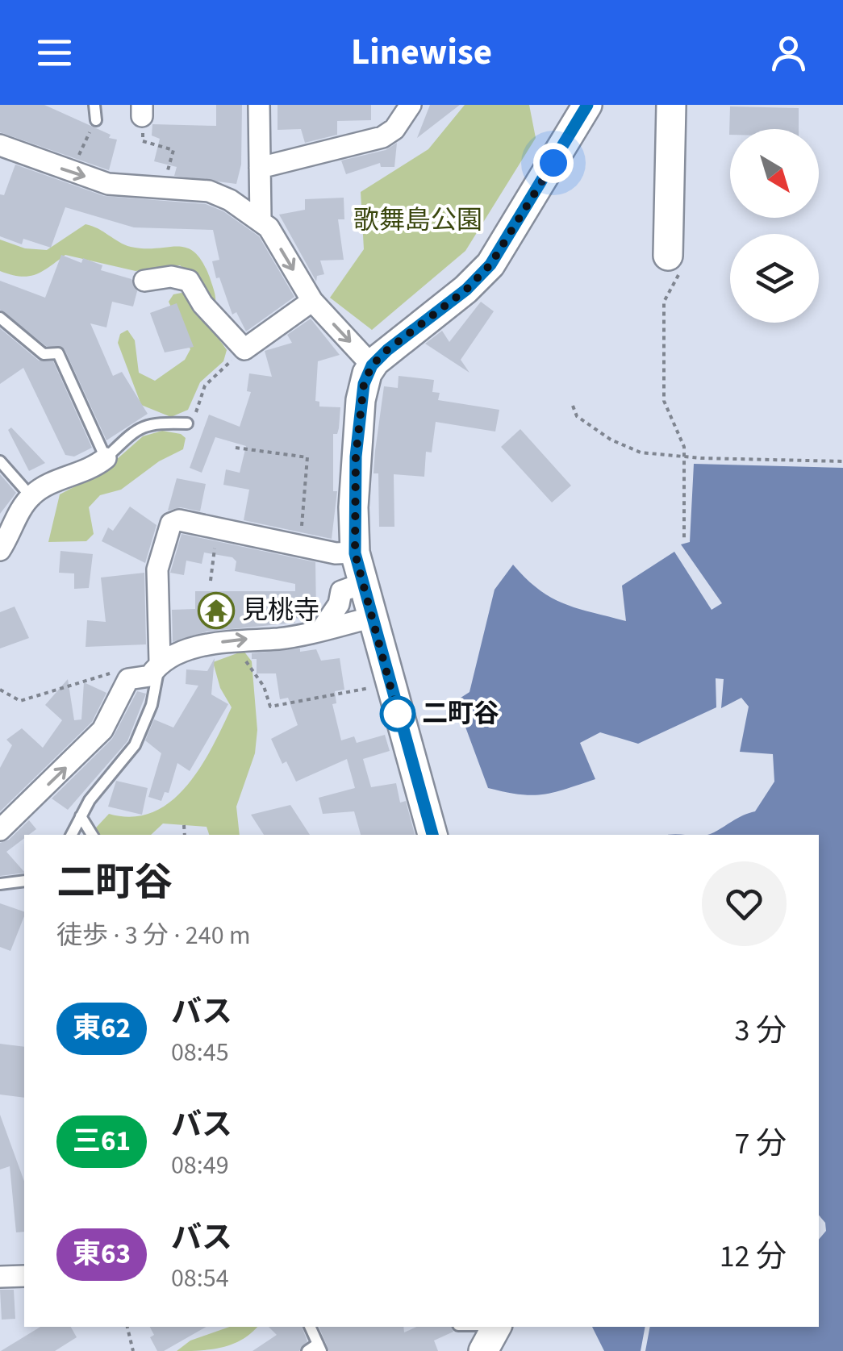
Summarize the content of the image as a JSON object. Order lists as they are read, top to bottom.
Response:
{
  "parks": ["歌舞島公園"],
  "places": {
    "temple": ["見桃寺"],
    "other": ["二町谷"]
  },
  "lines": ["bus line 東62"],
  "north": "bottom right",
  "page": {
    "header": "Linewise",
    "heading": ["二町谷", "徒歩 · 3 分 · 240 m"],
    "list": [
      {
        "mark": "東62",
        "name": "バス",
        "note": "08:45",
        "value": "3 分"
      },
      {
        "mark": "三61",
        "name": "バス",
        "note": "08:49",
        "value": "7 分"
      },
      {
        "mark": "東63",
        "name": "バス",
        "note": "08:54",
        "value": "12 分"
      }
    ]
  }
}
